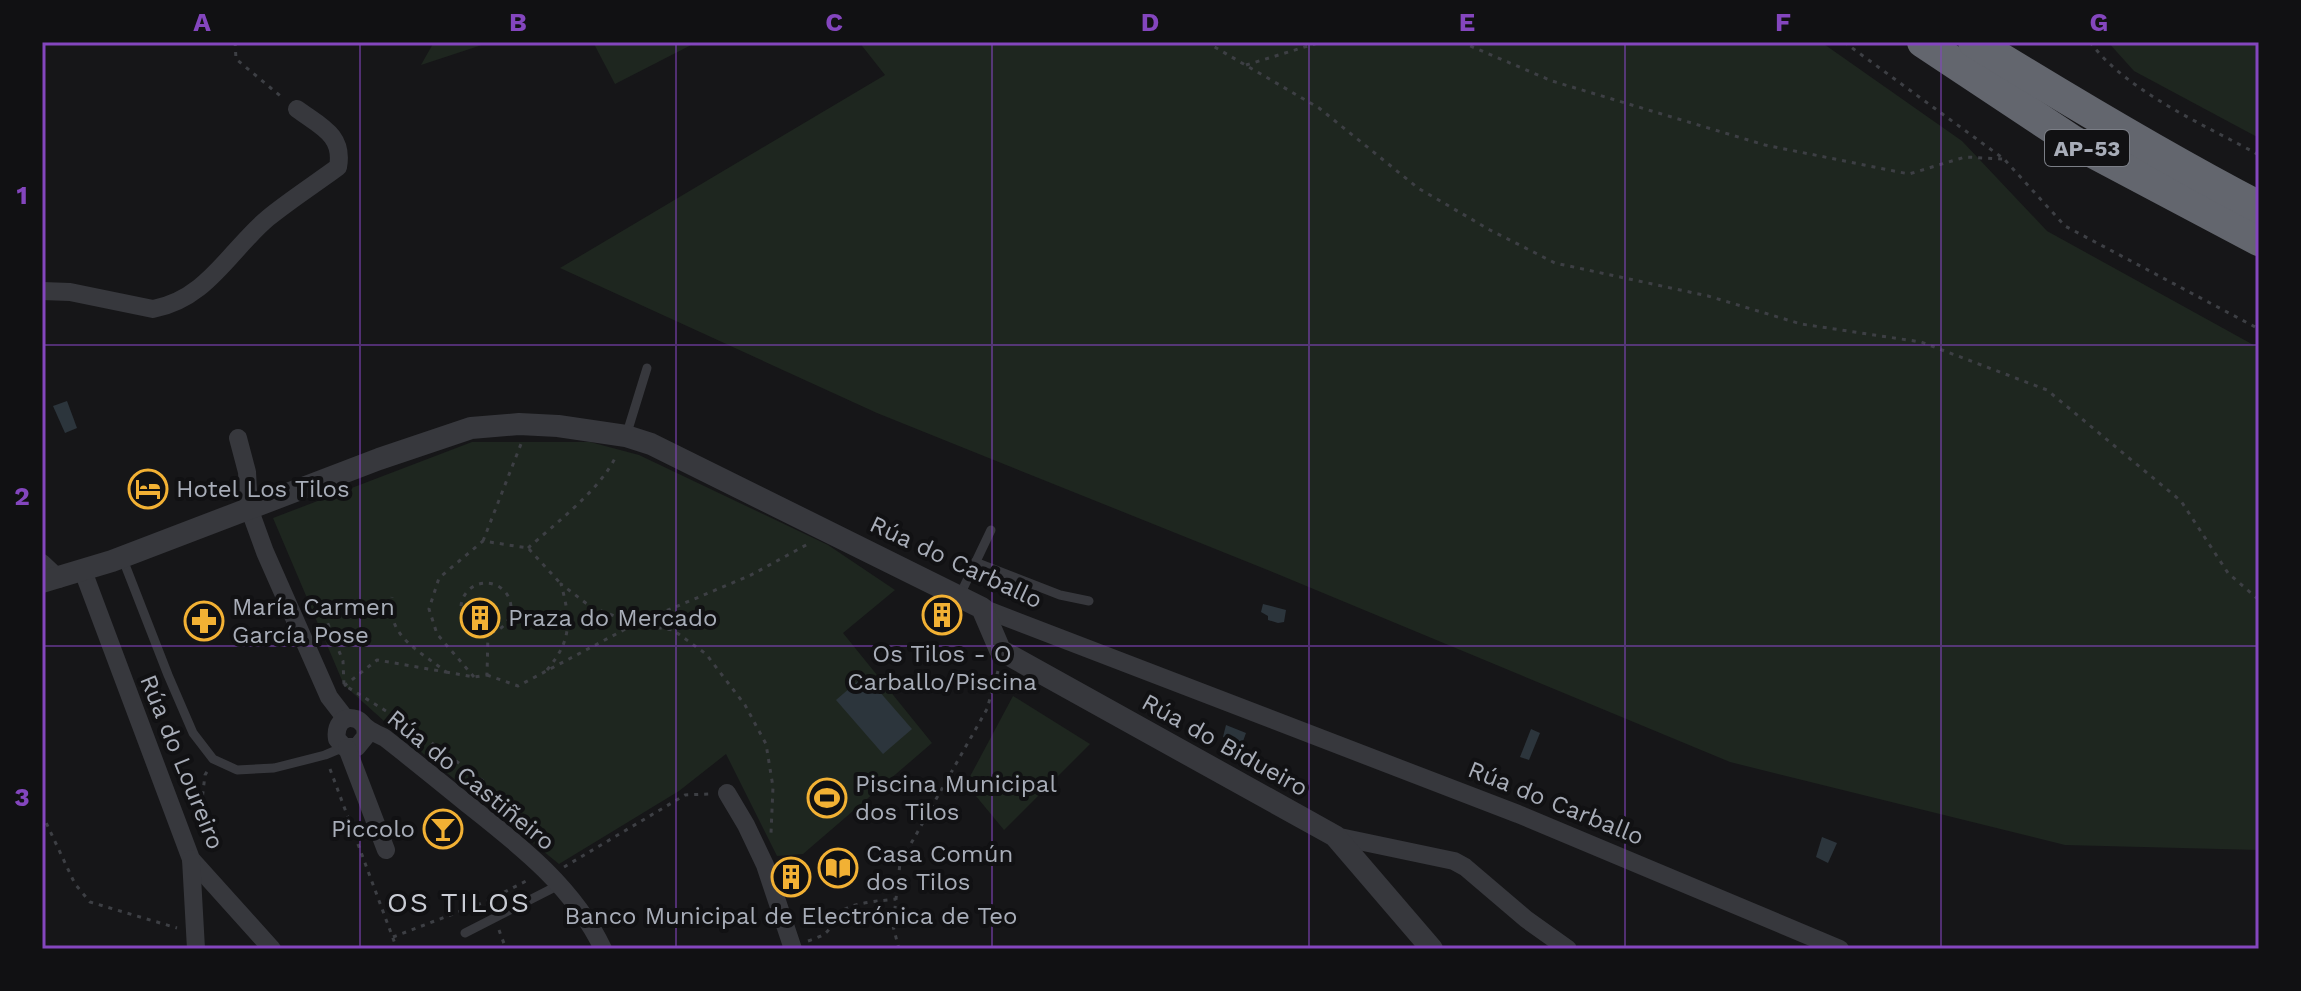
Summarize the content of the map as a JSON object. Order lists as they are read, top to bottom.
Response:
{
  "streets": {
    "highway": ["AP-53"],
    "street": [
      "Rúa do Carballo",
      "Rúa do Bidueiro",
      "Rúa do Loureiro",
      "Rúa do Castiñeiro"
    ]
  },
  "crossings": [
    ["Rúa do Carballo", "Rúa do Bidueiro"],
    ["Rúa do Carballo", "Rúa do Loureiro"]
  ],
  "districts": ["OS TILOS"],
  "places": {
    "hotel": ["Hotel Los Tilos"],
    "building": ["Os Tilos - O Carballo/Piscina", "Praza do Mercado", "Banco Municipal de Electrónica de Teo"],
    "pharmacy": ["María Carmen García Pose"],
    "sports": ["Piscina Municipal dos Tilos"],
    "bar": ["Piccolo"],
    "library": ["Casa Común dos Tilos"]
  },
  "grid": {
    "columns": [
      "A",
      "B",
      "C",
      "D",
      "E",
      "F",
      "G"
    ],
    "rows": ["1", "2", "3"]
  }
}
